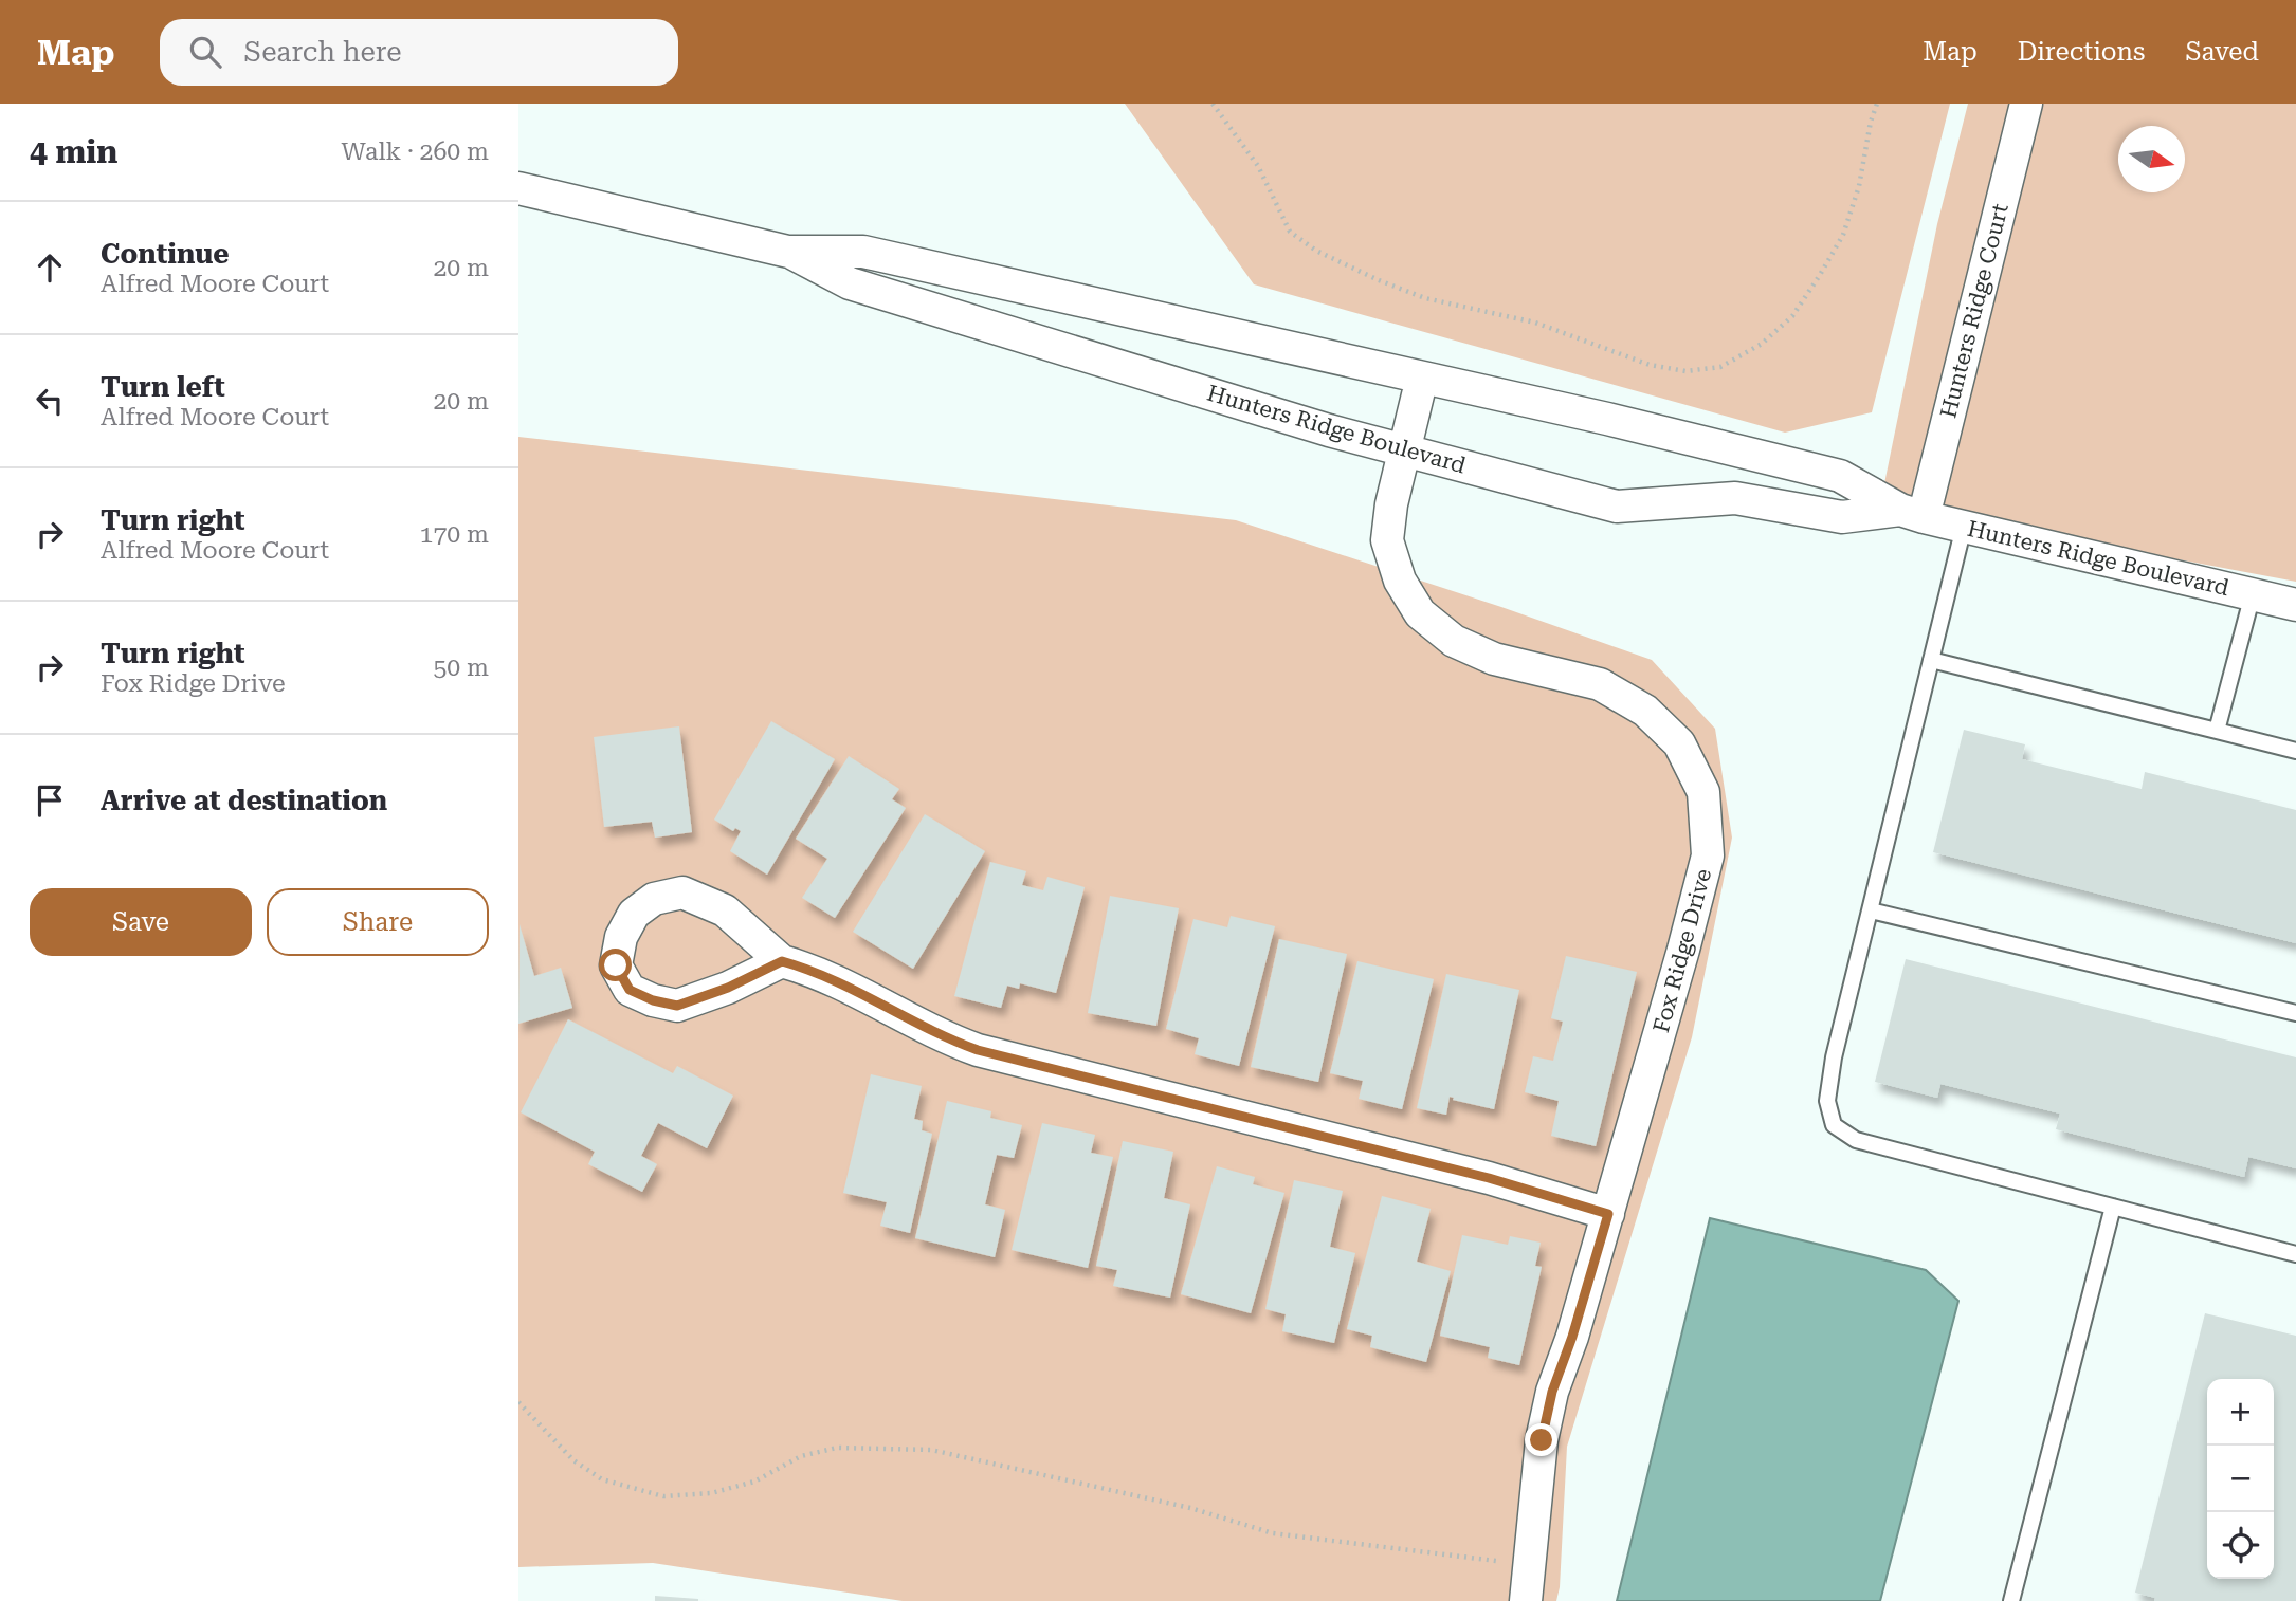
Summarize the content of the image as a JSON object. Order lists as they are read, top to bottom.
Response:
{
  "streets": {
    "street": ["Hunters Ridge Court", "Hunters Ridge Boulevard", "Fox Ridge Drive"]
  },
  "crossings": [
    ["Hunters Ridge Court", "Hunters Ridge Boulevard"],
    ["Hunters Ridge Boulevard", "Fox Ridge Drive"]
  ],
  "north": "right",
  "page": {
    "header": "Map",
    "search": "Search here",
    "nav": ["Map", "Directions", "Saved"],
    "heading": ["4 min", "Walk · 260 m"],
    "list": [
      ["Continue", "Alfred Moore Court", "20 m"],
      ["Turn left", "Alfred Moore Court", "20 m"],
      ["Turn right", "Alfred Moore Court", "170 m"],
      ["Turn right", "Fox Ridge Drive", "50 m"],
      "Arrive at destination"
    ],
    "buttons": ["Save", "Share"],
    "map_buttons": ["+", "−"]
  }
}
